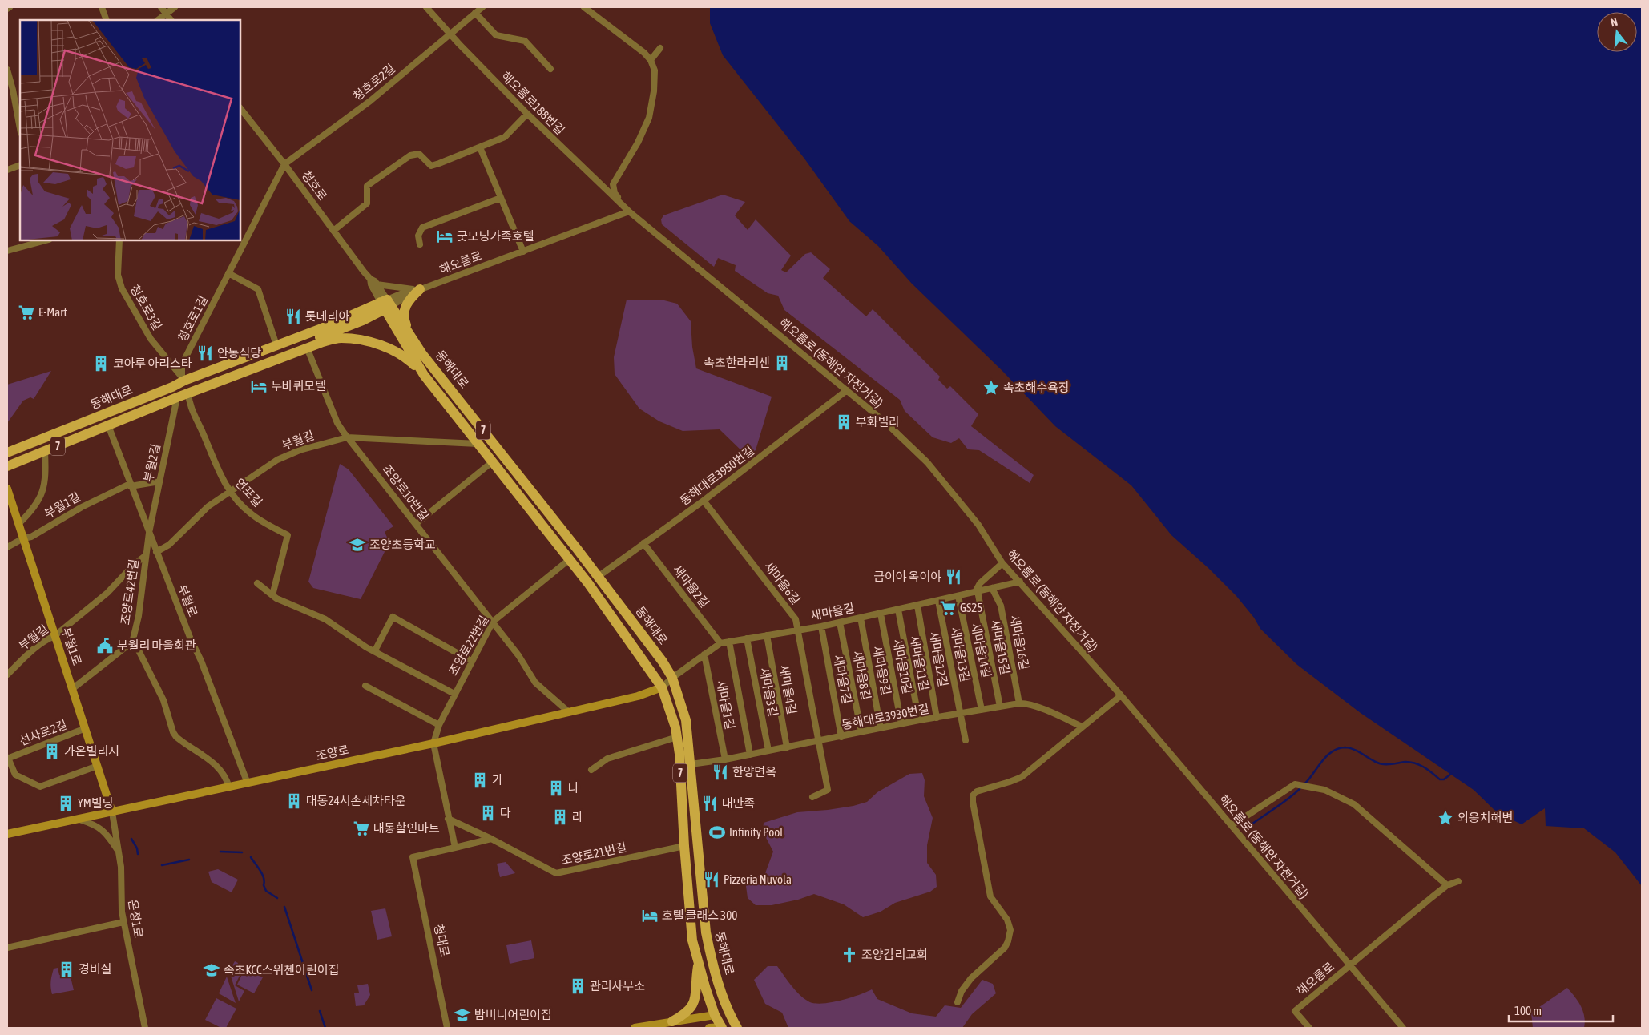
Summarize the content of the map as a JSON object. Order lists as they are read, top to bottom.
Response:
{
  "streets": {
    "main road": ["동해대로", "7"],
    "street": [
      "청호로2길",
      "해오름로188번길",
      "청호로",
      "해오름로",
      "청호로3길",
      "청호로1길",
      "해오름로 (동해안 자전거길)",
      "부월길",
      "부월2길",
      "동해대로3950번길",
      "연포길",
      "조양로10번길",
      "부월1길",
      "새마을6길",
      "새마을2길",
      "조양로42번길",
      "부월로",
      "새마을길",
      "새마을16길",
      "조양로22번길",
      "부월1로",
      "새마을15길",
      "새마을14길",
      "새마을13길",
      "새마을12길",
      "새마을11길",
      "새마을10길",
      "새마을9길",
      "새마을8길",
      "새마을7길",
      "새마을4길",
      "새마을3길",
      "새마을1길",
      "동해대로3930번길",
      "선사로2길",
      "조양로",
      "조양로21번길",
      "온정1로",
      "청대로"
    ]
  },
  "crossings": [
    ["청호로2길", "해오름로188번길"],
    ["청호로2길", "청호로"],
    ["청호로2길", "청호로1길"],
    ["해오름로188번길", "해오름로"],
    ["해오름로188번길", "해오름로 (동해안 자전거길)"],
    ["청호로", "해오름로"],
    ["청호로", "청호로1길"],
    ["청호로", "동해대로"],
    ["해오름로", "해오름로 (동해안 자전거길)"],
    ["해오름로", "동해대로"],
    ["청호로3길", "청호로1길"],
    ["청호로3길", "동해대로"],
    ["청호로1길", "동해대로"],
    ["해오름로 (동해안 자전거길)", "동해대로3950번길"],
    ["해오름로 (동해안 자전거길)", "새마을길"],
    ["동해대로", "부월길"],
    ["동해대로", "부월2길"],
    ["동해대로", "동해대로3950번길"],
    ["동해대로", "연포길"],
    ["동해대로", "조양로10번길"],
    ["동해대로", "부월1길"],
    ["동해대로", "부월로"],
    ["동해대로", "새마을길"],
    ["동해대로", "조양로22번길"],
    ["동해대로", "동해대로3930번길"],
    ["동해대로", "조양로"],
    ["동해대로", "조양로21번길"],
    ["부월길", "연포길"],
    ["부월길", "조양로10번길"],
    ["부월길", "조양로42번길"],
    ["부월길", "부월로"],
    ["부월길", "부월1로"],
    ["부월2길", "부월1길"],
    ["부월2길", "조양로42번길"],
    ["부월2길", "부월로"],
    ["동해대로3950번길", "새마을6길"],
    ["동해대로3950번길", "새마을2길"],
    ["조양로10번길", "조양로22번길"],
    ["조양로10번길", "조양로"],
    ["부월1길", "부월로"],
    ["부월1길", "부월1로"],
    ["새마을6길", "새마을길"],
    ["새마을6길", "동해대로3930번길"],
    ["새마을2길", "새마을길"],
    ["조양로42번길", "부월로"],
    ["조양로42번길", "조양로"],
    ["부월로", "조양로"],
    ["새마을길", "새마을16길"],
    ["새마을길", "새마을15길"],
    ["새마을길", "새마을14길"],
    ["새마을길", "새마을13길"],
    ["새마을길", "새마을12길"],
    ["새마을길", "새마을11길"],
    ["새마을길", "새마을10길"],
    ["새마을길", "새마을9길"],
    ["새마을길", "새마을8길"],
    ["새마을길", "새마을7길"],
    ["새마을길", "새마을4길"],
    ["새마을길", "새마을3길"],
    ["새마을길", "새마을1길"],
    ["새마을길", "조양로"],
    ["새마을16길", "동해대로3930번길"],
    ["조양로22번길", "조양로"],
    ["부월1로", "선사로2길"],
    ["부월1로", "조양로"],
    ["부월1로", "온정1로"],
    ["새마을15길", "동해대로3930번길"],
    ["새마을14길", "동해대로3930번길"],
    ["새마을13길", "동해대로3930번길"],
    ["새마을12길", "동해대로3930번길"],
    ["새마을11길", "동해대로3930번길"],
    ["새마을10길", "동해대로3930번길"],
    ["새마을9길", "동해대로3930번길"],
    ["새마을8길", "동해대로3930번길"],
    ["새마을7길", "동해대로3930번길"],
    ["새마을4길", "동해대로3930번길"],
    ["새마을3길", "동해대로3930번길"],
    ["새마을1길", "동해대로3930번길"],
    ["조양로", "온정1로"]
  ],
  "places": {
    "hotel": ["굿모닝가족호텔", "두바퀴모텔", "호텔 클래스 300"],
    "supermarket": ["E-Mart", "GS25", "대동할인마트"],
    "restaurant": [
      "롯데리아",
      "안동식당",
      "금이야 옥이야",
      "한양면옥",
      "대만족",
      "Pizzeria Nuvola"
    ],
    "building": [
      "속초한라리센",
      "코아루 아리스타",
      "부화빌라",
      "가온빌리지",
      "가",
      "나",
      "대동24시손세차타운",
      "YM빌딩",
      "다",
      "라",
      "경비실",
      "관리사무소"
    ],
    "place": ["속초해수욕장", "외옹치해변"],
    "school or university": ["조양초등학교", "속초KCC스위첸어린이집", "밤비니어린이집"],
    "public building": ["부월리 마을회관"],
    "sports": ["Infinity Pool"],
    "church": ["조양감리교회"]
  },
  "scale_bar": "100 m",
  "north": "top"
}
